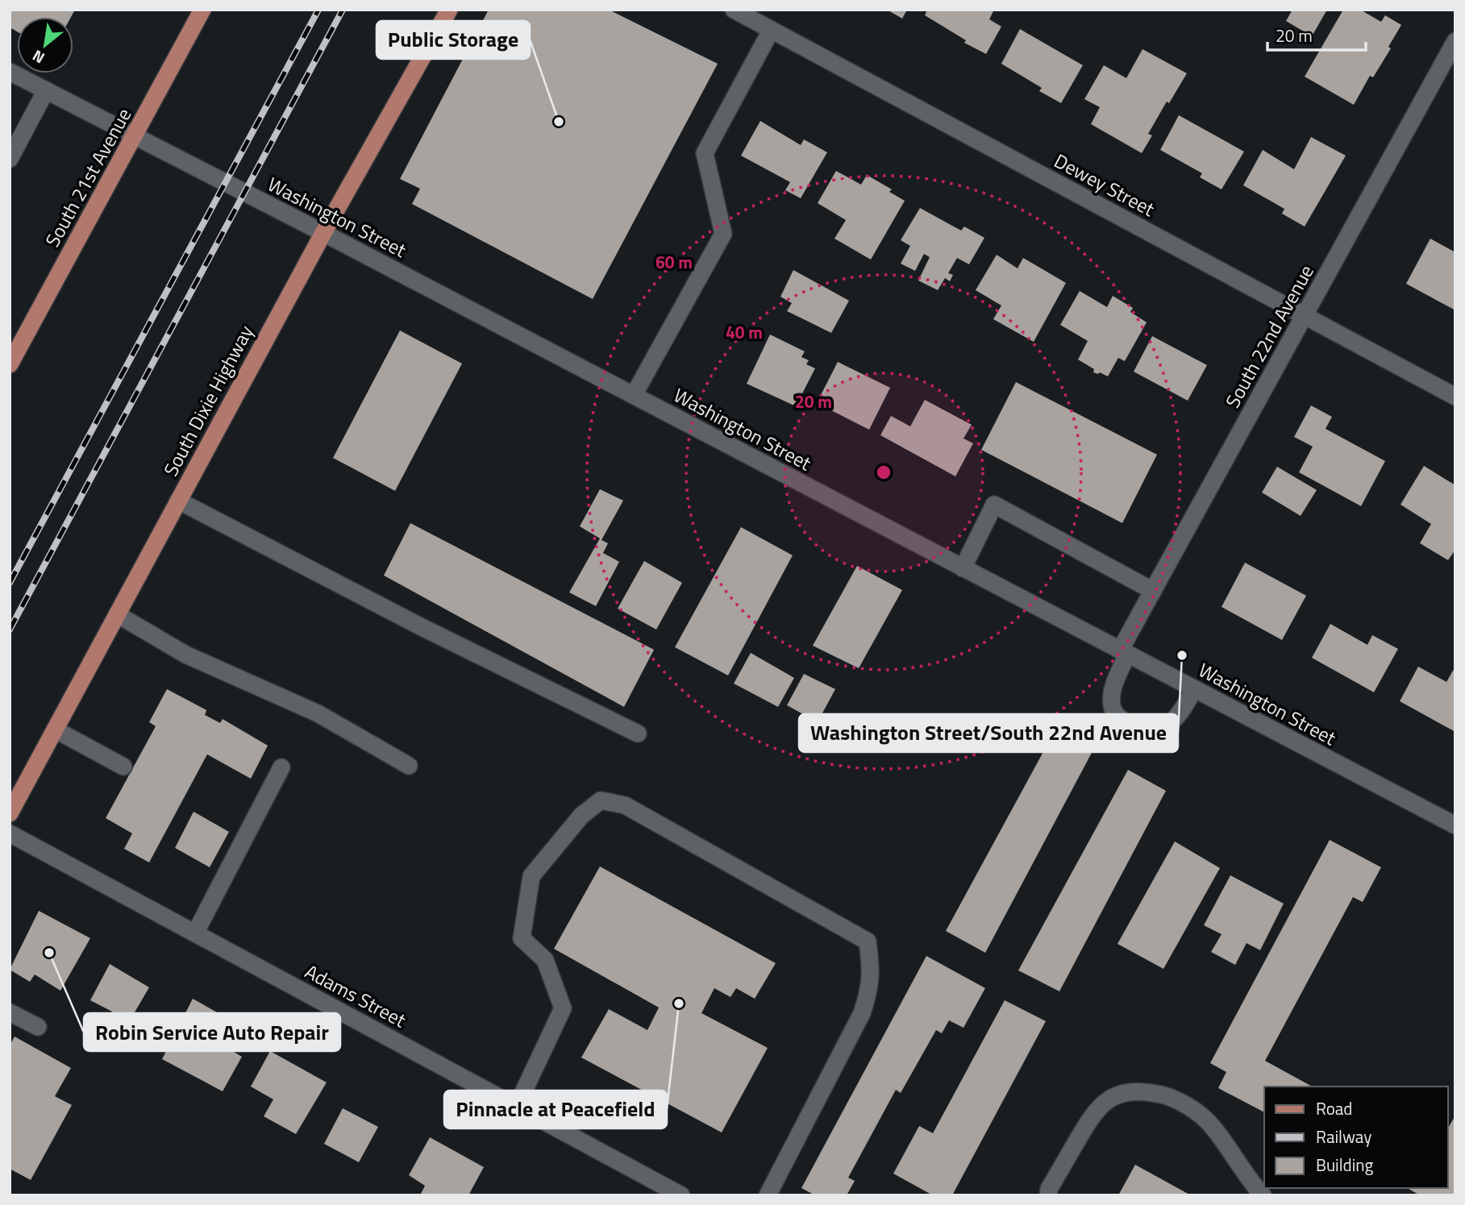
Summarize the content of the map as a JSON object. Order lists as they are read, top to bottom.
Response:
{
  "streets": {
    "main road": ["South 21st Avenue", "South Dixie Highway"],
    "street": [
      "Dewey Street",
      "Washington Street",
      "South 22nd Avenue",
      "Adams Street"
    ]
  },
  "crossings": [
    ["South 21st Avenue", "Washington Street"],
    ["Dewey Street", "South 22nd Avenue"],
    ["Washington Street", "South 22nd Avenue"],
    ["Washington Street", "South Dixie Highway"]
  ],
  "places": [
    "Public Storage",
    "Washington Street/South 22nd Avenue",
    "Robin Service Auto Repair",
    "Pinnacle at Peacefield"
  ],
  "legend": ["Road", "Railway", "Building"],
  "scale_bar": "20 m",
  "north": "bottom left",
  "rings": ["60 m", "40 m", "20 m"]
}
